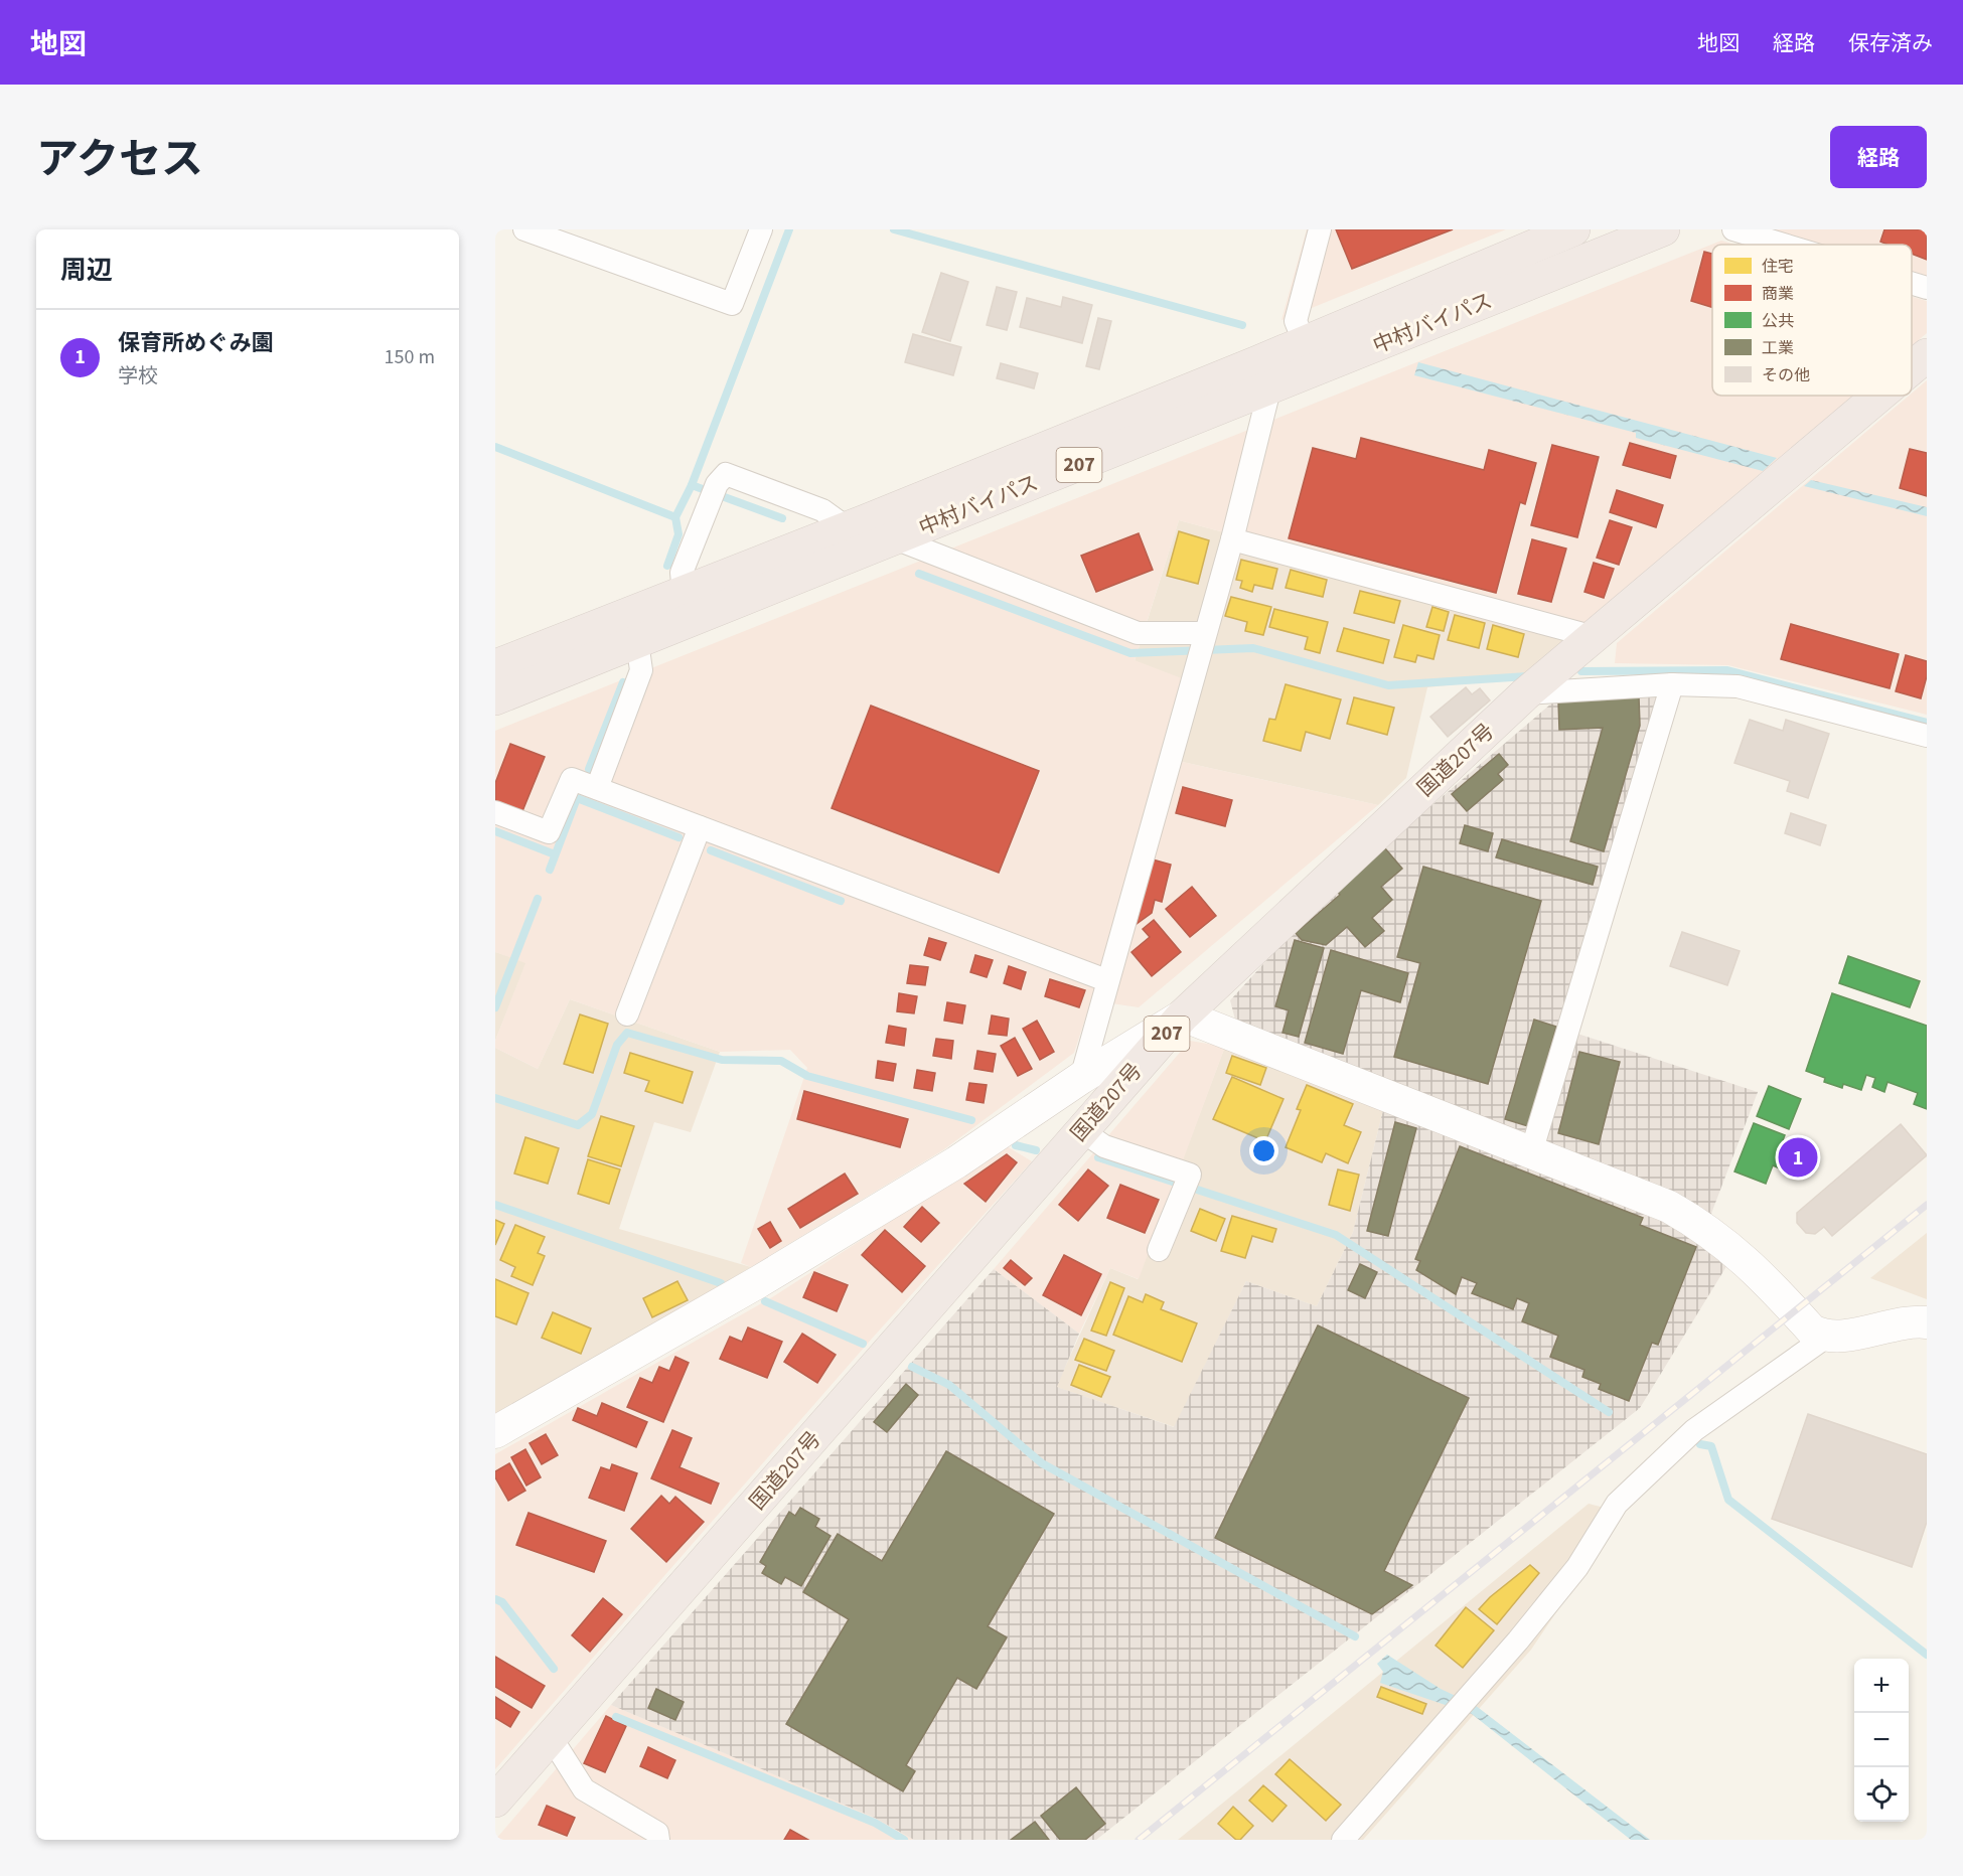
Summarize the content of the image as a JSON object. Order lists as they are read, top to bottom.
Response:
{
  "streets": {
    "highway": ["中村バイパス", "207", "国道207号"]
  },
  "legend": [
    "住宅",
    "商業",
    "公共",
    "工業",
    "その他"
  ],
  "page": {
    "header": "地図",
    "nav": ["地図", "経路", "保存済み"],
    "title": "アクセス",
    "buttons": "経路",
    "heading": "周辺",
    "list": [
      {
        "mark": "1",
        "name": "保育所めぐみ園",
        "note": "学校",
        "value": "150 m"
      }
    ],
    "pins": "1",
    "map_buttons": ["+", "−"]
  }
}
